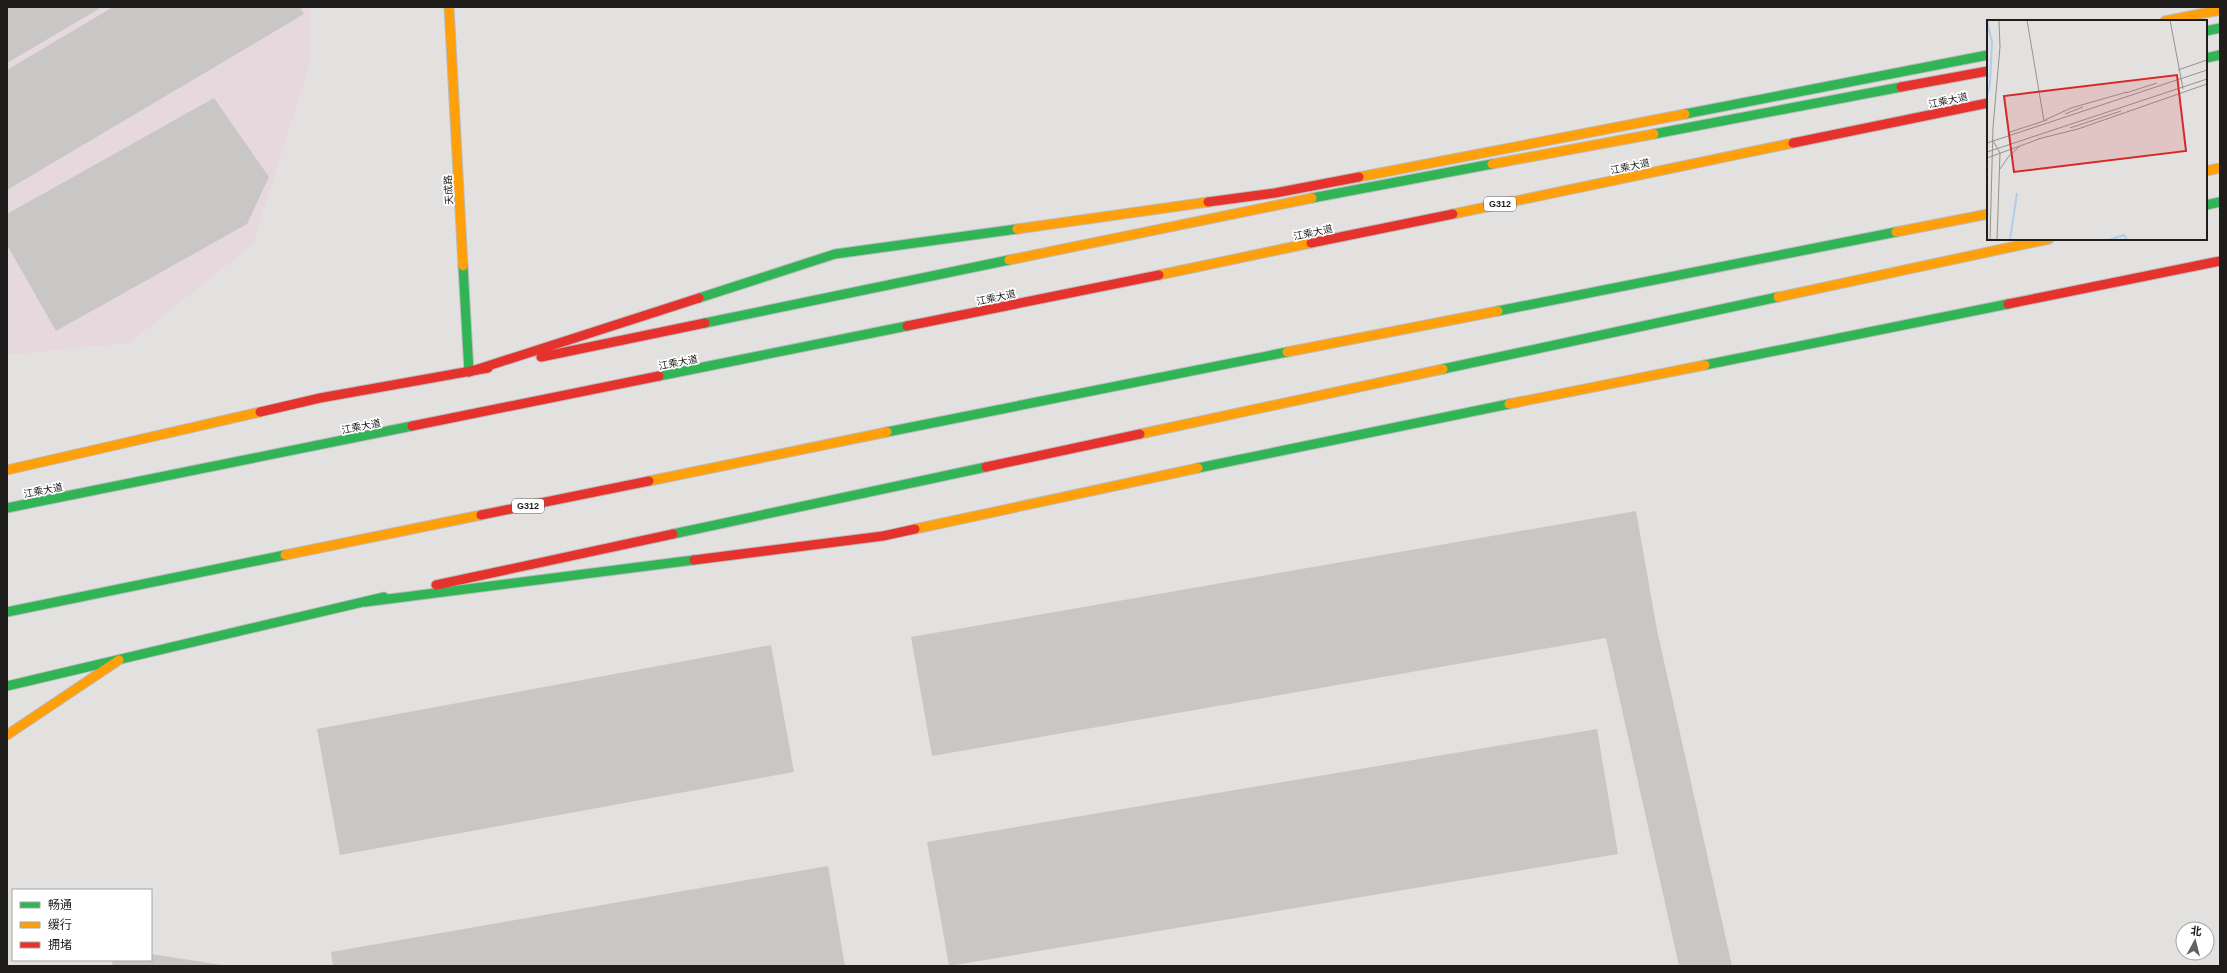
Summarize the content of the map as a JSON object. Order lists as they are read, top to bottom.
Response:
{
  "streets": {
    "main road": ["江乘大道", "天成路", "G312"]
  },
  "legend": ["畅通", "缓行", "拥堵"],
  "north": "top"
}
